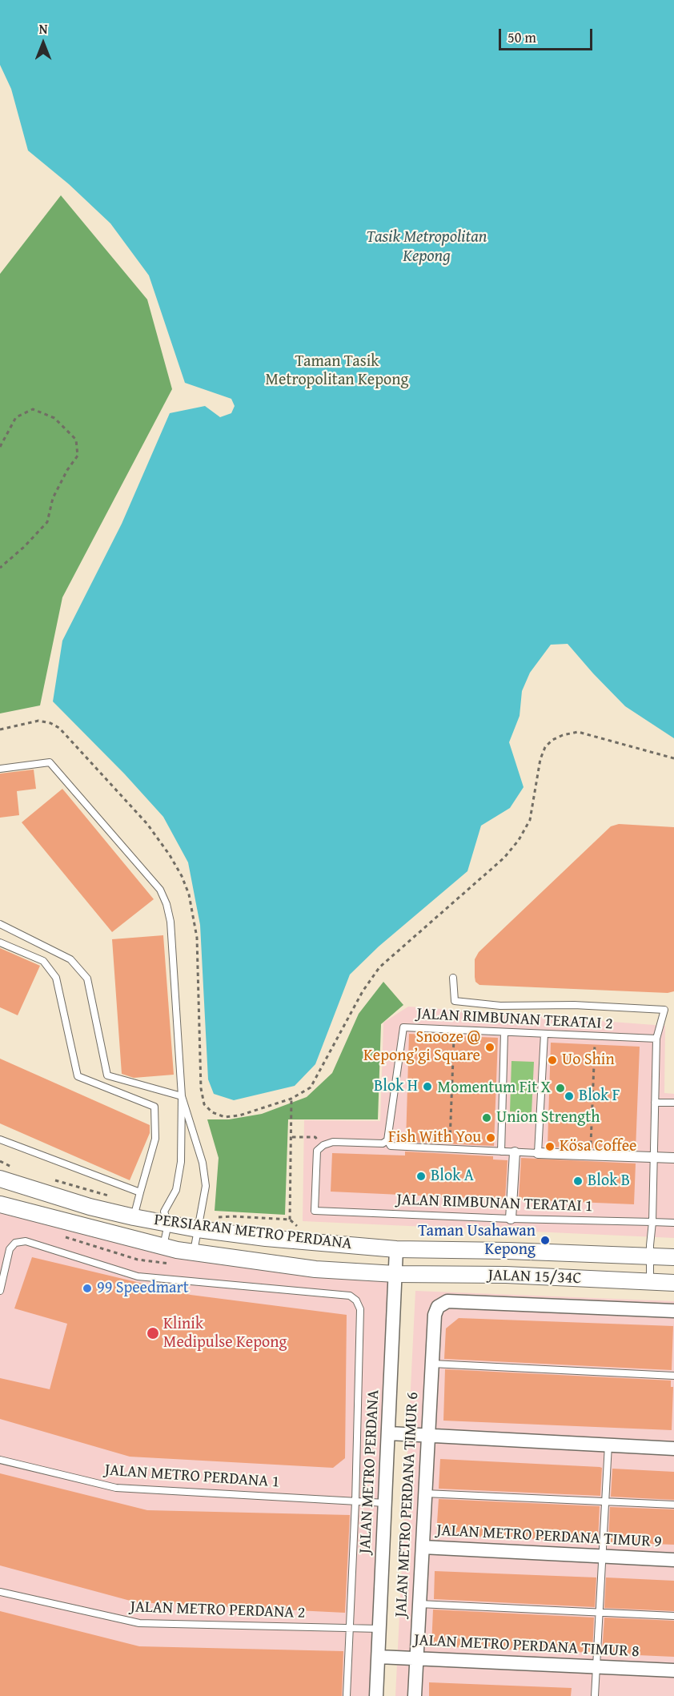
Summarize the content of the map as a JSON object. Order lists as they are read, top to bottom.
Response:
{
  "streets": {
    "street": [
      "PERSIARAN METRO PERDANA",
      "JALAN 15/34C",
      "JALAN METRO PERDANA",
      "JALAN METRO PERDANA TIMUR 6",
      "JALAN METRO PERDANA TIMUR 9",
      "JALAN METRO PERDANA TIMUR 8"
    ],
    "lane": [
      "JALAN RIMBUNAN TERATAI 2",
      "JALAN RIMBUNAN TERATAI 1",
      "JALAN METRO PERDANA 1",
      "JALAN METRO PERDANA 2"
    ]
  },
  "crossings": [
    ["PERSIARAN METRO PERDANA", "JALAN 15/34C"],
    ["PERSIARAN METRO PERDANA", "JALAN METRO PERDANA"],
    ["JALAN 15/34C", "JALAN METRO PERDANA"],
    ["JALAN METRO PERDANA", "JALAN METRO PERDANA 1"],
    ["JALAN METRO PERDANA", "JALAN METRO PERDANA 2"],
    ["JALAN METRO PERDANA", "JALAN METRO PERDANA TIMUR 8"],
    ["JALAN METRO PERDANA TIMUR 6", "JALAN METRO PERDANA TIMUR 9"],
    ["JALAN METRO PERDANA TIMUR 6", "JALAN METRO PERDANA TIMUR 8"]
  ],
  "water": ["Tasik Metropolitan Kepong"],
  "parks": ["Taman Tasik Metropolitan Kepong"],
  "places": [
    "Snooze @ Kepong’gi Square",
    "Uo Shin",
    "Blok H",
    "Momentum Fit X",
    "Blok F",
    "Union Strength",
    "Fish With You",
    "Kösa Coffee",
    "Blok A",
    "Blok B",
    "Taman Usahawan Kepong",
    "99 Speedmart",
    "Klinik Medipulse Kepong"
  ],
  "scale_bar": "50 m",
  "north": "top"
}
